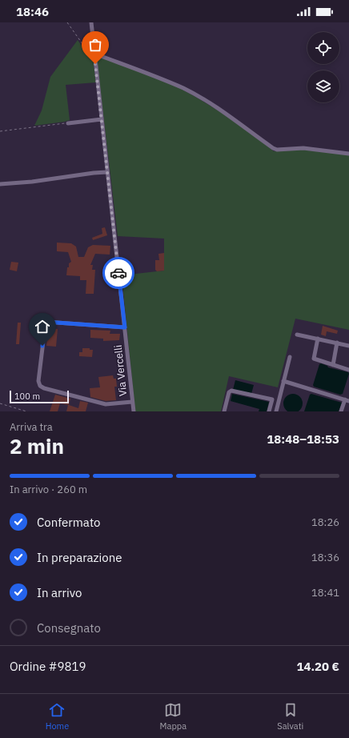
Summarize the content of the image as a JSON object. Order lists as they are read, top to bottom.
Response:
{
  "streets": {
    "street": ["Via Vercelli"]
  },
  "scale_bar": "100 m",
  "page": {
    "status": "18:46",
    "scale": "100 m",
    "heading": ["2 min", "Arriva tra", "18:48–18:53"],
    "panel": ["Ordine #9819", "14.20 €"],
    "bar": "In arrivo · 260 m",
    "list": [
      ["Confermato", "18:26"],
      ["In preparazione", "18:36"],
      ["In arrivo", "18:41"],
      "Consegnato"
    ],
    "tabs": ["Home", "Mappa", "Salvati"]
  }
}
